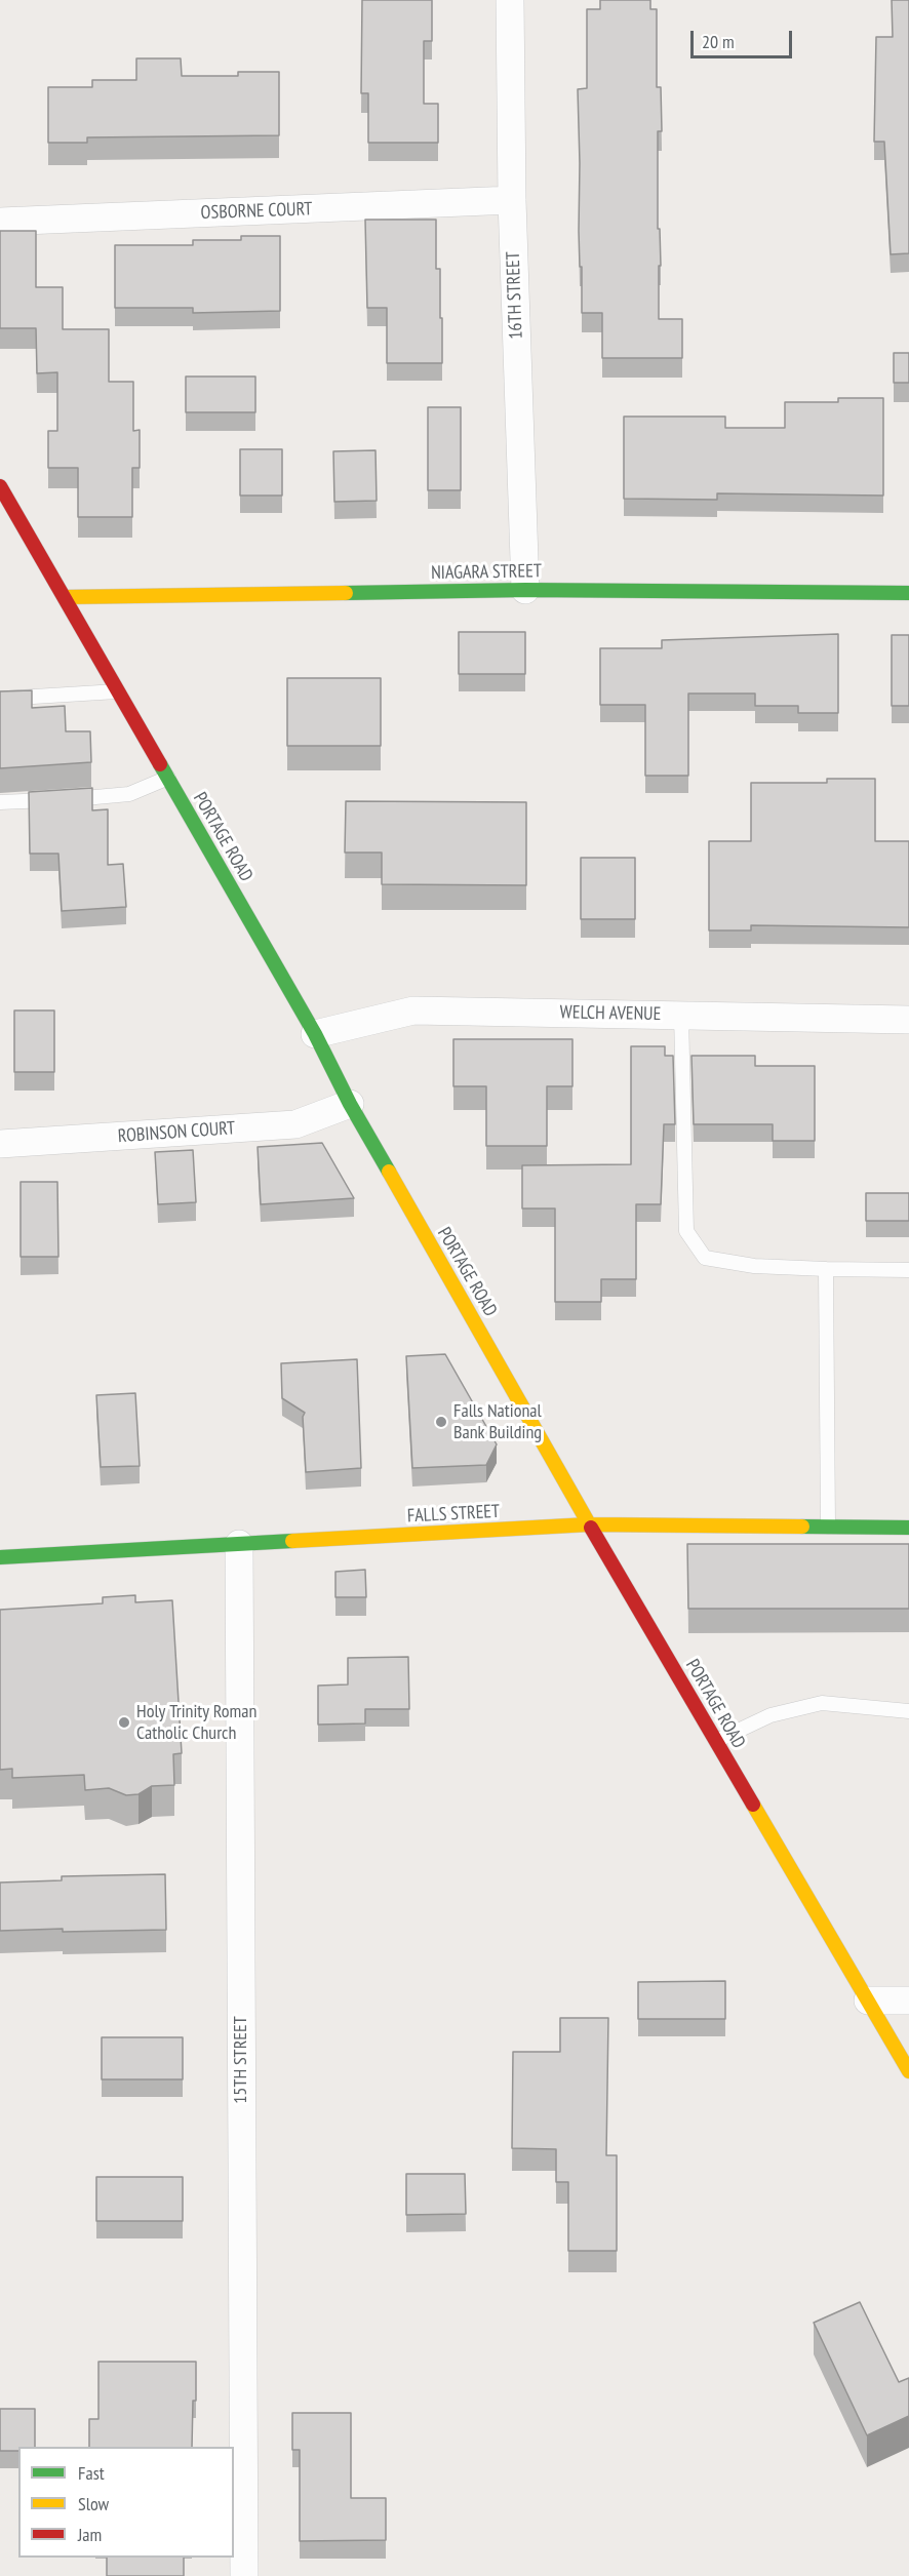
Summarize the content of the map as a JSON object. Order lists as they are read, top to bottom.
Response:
{
  "streets": {
    "street": [
      "OSBORNE COURT",
      "16TH STREET",
      "NIAGARA STREET",
      "PORTAGE ROAD",
      "WELCH AVENUE",
      "ROBINSON COURT",
      "FALLS STREET",
      "15TH STREET"
    ]
  },
  "crossings": [
    ["OSBORNE COURT", "16TH STREET"],
    ["16TH STREET", "NIAGARA STREET"],
    ["NIAGARA STREET", "PORTAGE ROAD"],
    ["PORTAGE ROAD", "WELCH AVENUE"],
    ["PORTAGE ROAD", "ROBINSON COURT"],
    ["PORTAGE ROAD", "FALLS STREET"],
    ["FALLS STREET", "15TH STREET"]
  ],
  "places": ["Falls National Bank Building", "Holy Trinity Roman Catholic Church"],
  "legend": ["Fast", "Slow", "Jam"],
  "scale_bar": "20 m"
}
